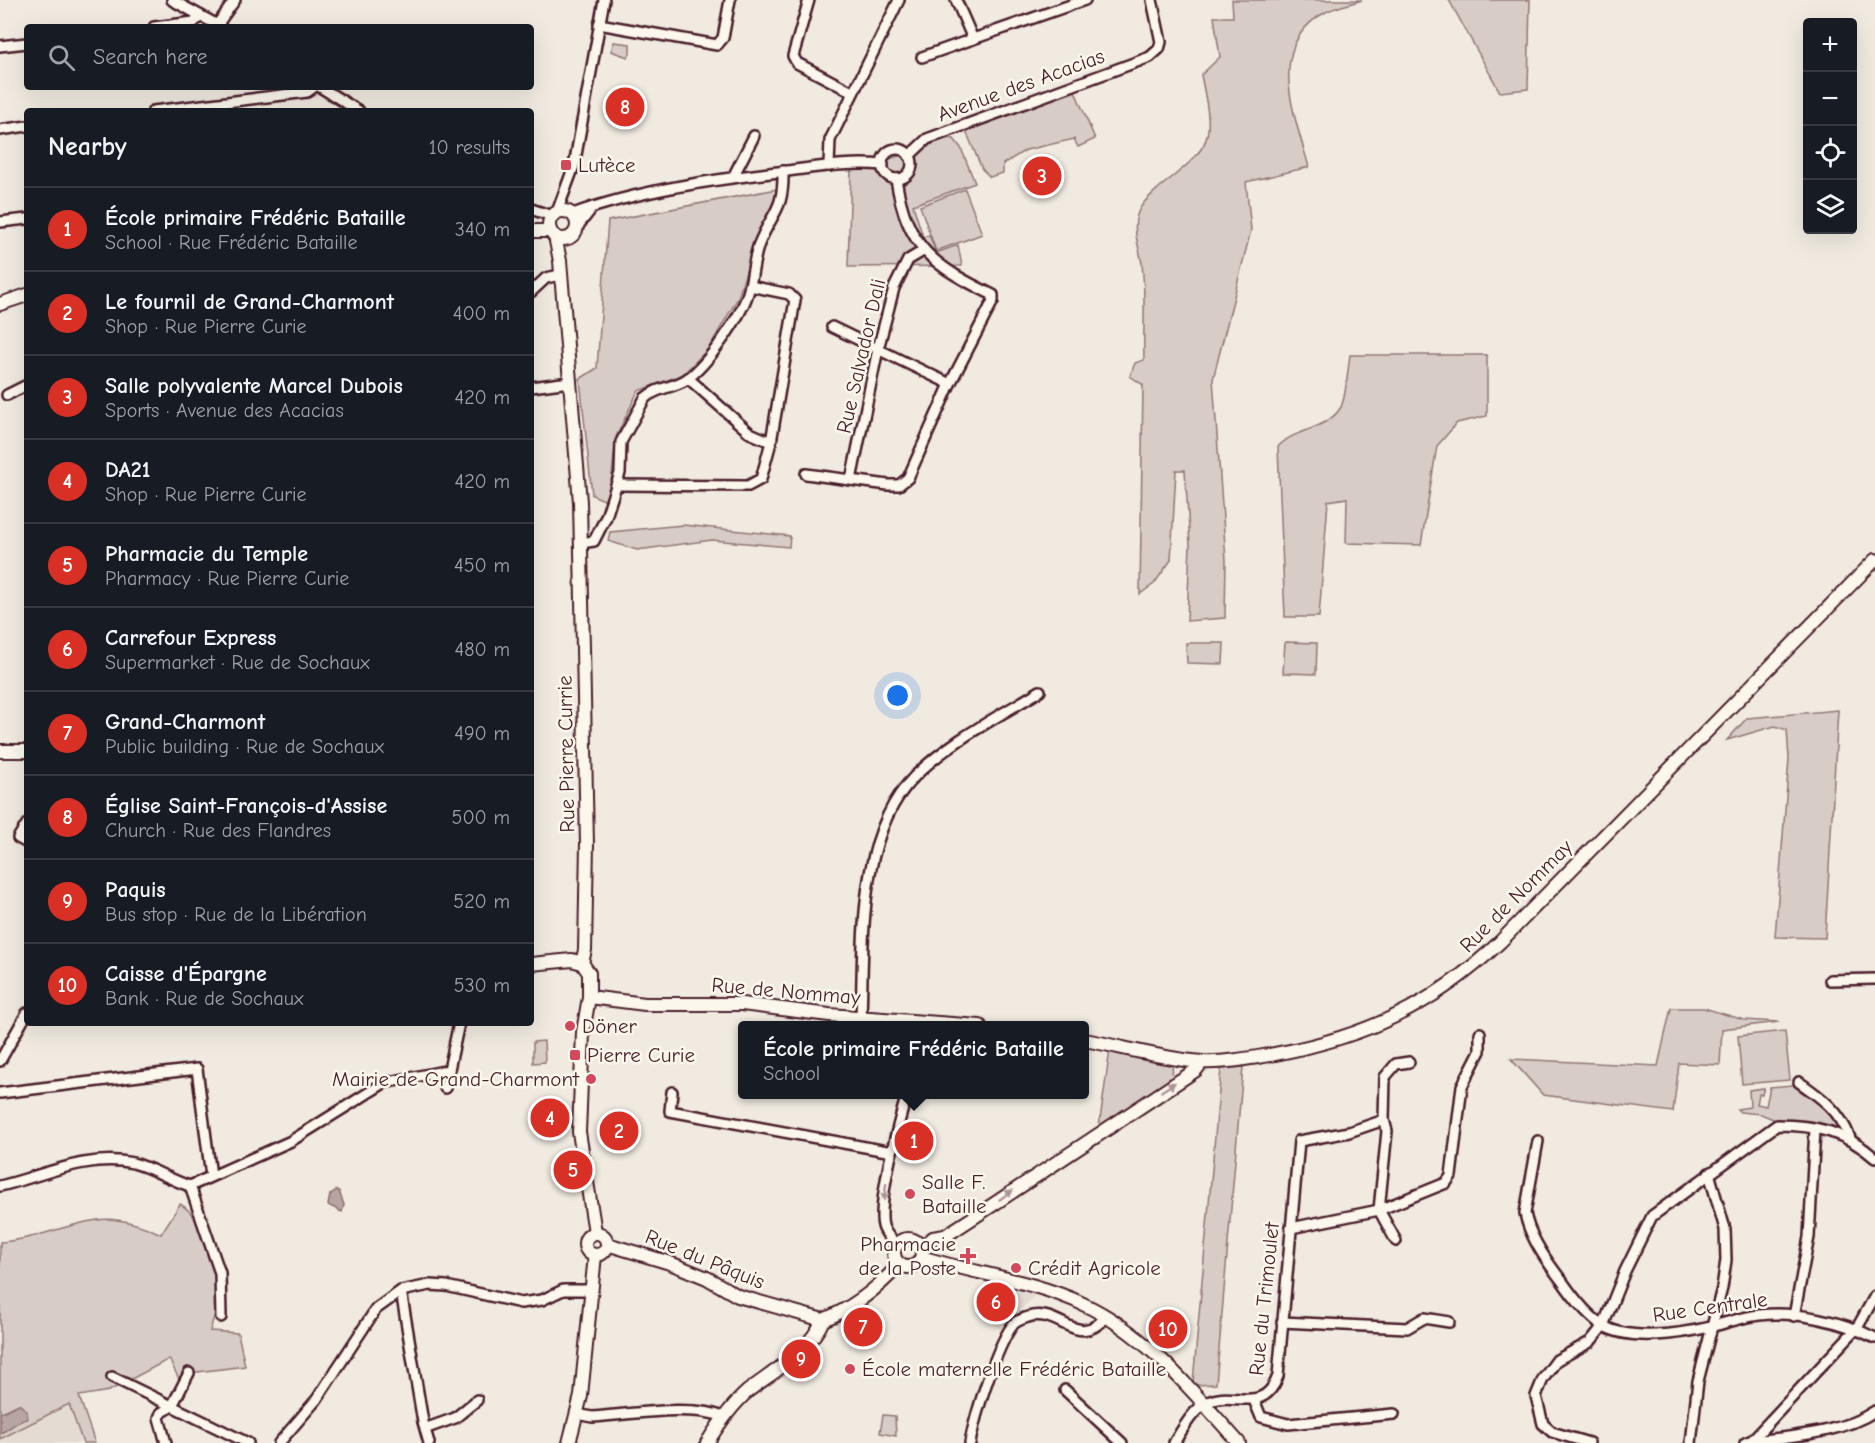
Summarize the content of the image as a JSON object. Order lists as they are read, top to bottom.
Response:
{
  "streets": {
    "street": [
      "Avenue des Acacias",
      "Rue Salvador Dali",
      "Rue Pierre Currie",
      "Rue de Nommay",
      "Rue du Pâquis",
      "Rue du Trimoulet",
      "Rue Centrale"
    ]
  },
  "places": {
    "transit": ["Lutèce", "Pierre Curie"],
    "other": [
      "Döner",
      "Mairie de Grand-Charmont",
      "Salle F. Bataille",
      "Crédit Agricole",
      "École maternelle Frédéric Bataille"
    ],
    "health": ["Pharmacie de la Poste"]
  },
  "page": {
    "map_buttons": ["+", "−"],
    "search": "Search here",
    "pins": [
      "8",
      "3",
      "4",
      "2",
      "1",
      "5",
      "6",
      "7",
      "10",
      "9"
    ],
    "heading": ["Nearby", "10 results"],
    "list": [
      {
        "mark": "1",
        "name": "École primaire Frédéric Bataille",
        "note": "School · Rue Frédéric Bataille",
        "value": "340 m"
      },
      {
        "mark": "2",
        "name": "Le fournil de Grand-Charmont",
        "note": "Shop · Rue Pierre Curie",
        "value": "400 m"
      },
      {
        "mark": "3",
        "name": "Salle polyvalente Marcel Dubois",
        "note": "Sports · Avenue des Acacias",
        "value": "420 m"
      },
      {
        "mark": "4",
        "name": "DA21",
        "note": "Shop · Rue Pierre Curie",
        "value": "420 m"
      },
      {
        "mark": "5",
        "name": "Pharmacie du Temple",
        "note": "Pharmacy · Rue Pierre Curie",
        "value": "450 m"
      },
      {
        "mark": "6",
        "name": "Carrefour Express",
        "note": "Supermarket · Rue de Sochaux",
        "value": "480 m"
      },
      {
        "mark": "7",
        "name": "Grand-Charmont",
        "note": "Public building · Rue de Sochaux",
        "value": "490 m"
      },
      {
        "mark": "8",
        "name": "Église Saint-François-d'Assise",
        "note": "Church · Rue des Flandres",
        "value": "500 m"
      },
      {
        "mark": "9",
        "name": "Paquis",
        "note": "Bus stop · Rue de la Libération",
        "value": "520 m"
      },
      {
        "mark": "10",
        "name": "Caisse d'Épargne",
        "note": "Bank · Rue de Sochaux",
        "value": "530 m"
      }
    ],
    "popup": ["École primaire Frédéric Bataille", "School"]
  }
}
